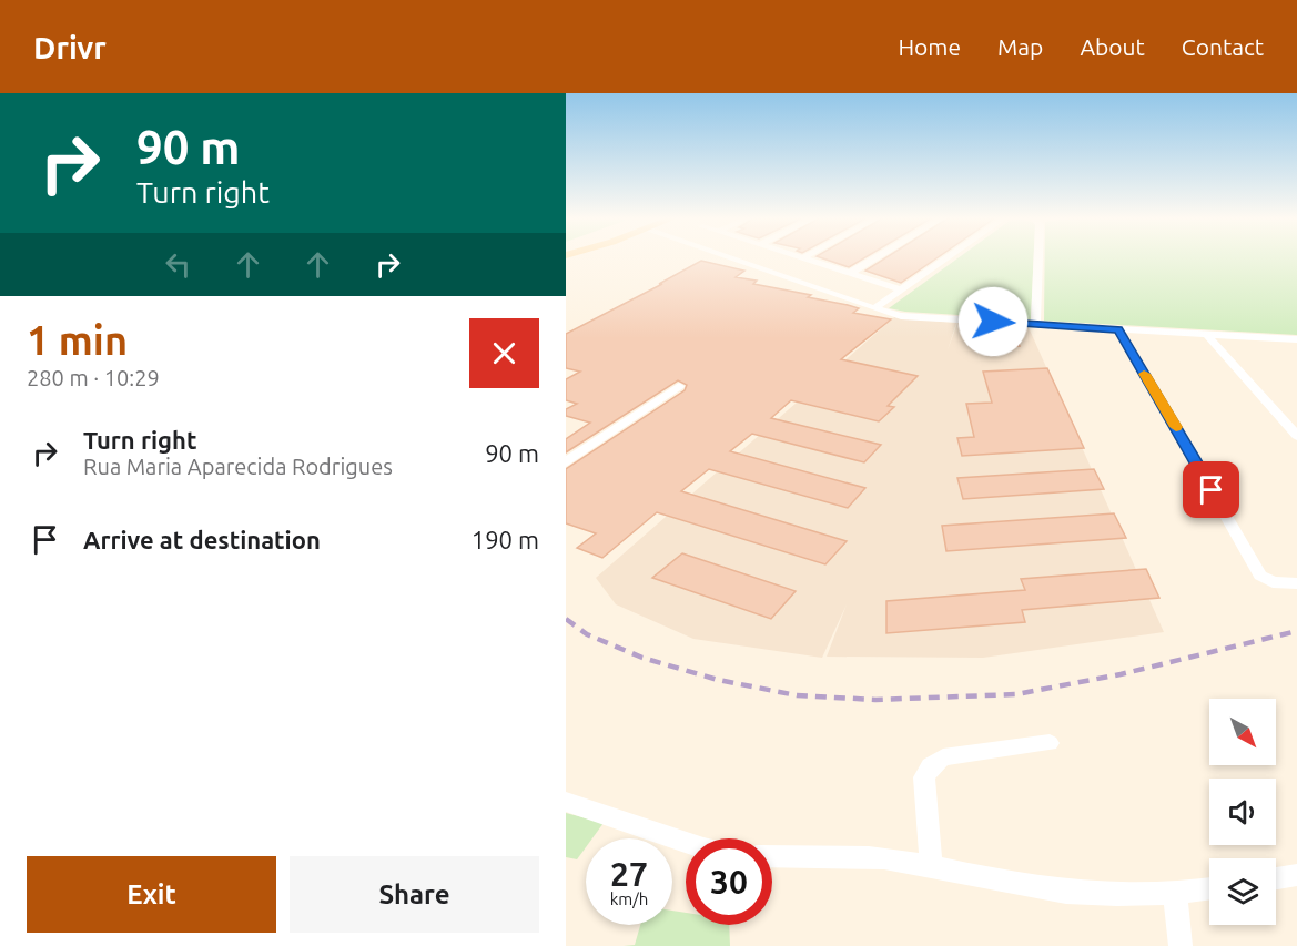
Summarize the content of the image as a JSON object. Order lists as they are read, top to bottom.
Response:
{
  "north": "bottom right",
  "page": {
    "header": "Drivr",
    "nav": [
      "Home",
      "Map",
      "About",
      "Contact"
    ],
    "turn": ["90 m", "Turn right"],
    "heading": ["1 min", "280 m · 10:29"],
    "list": [
      {
        "name": "Turn right",
        "note": "Rua Maria Aparecida Rodrigues",
        "value": "90 m"
      },
      {
        "name": "Arrive at destination",
        "value": "190 m"
      }
    ],
    "speed": "27 km/h",
    "limit": "30",
    "buttons": ["Exit", "Share"]
  }
}
